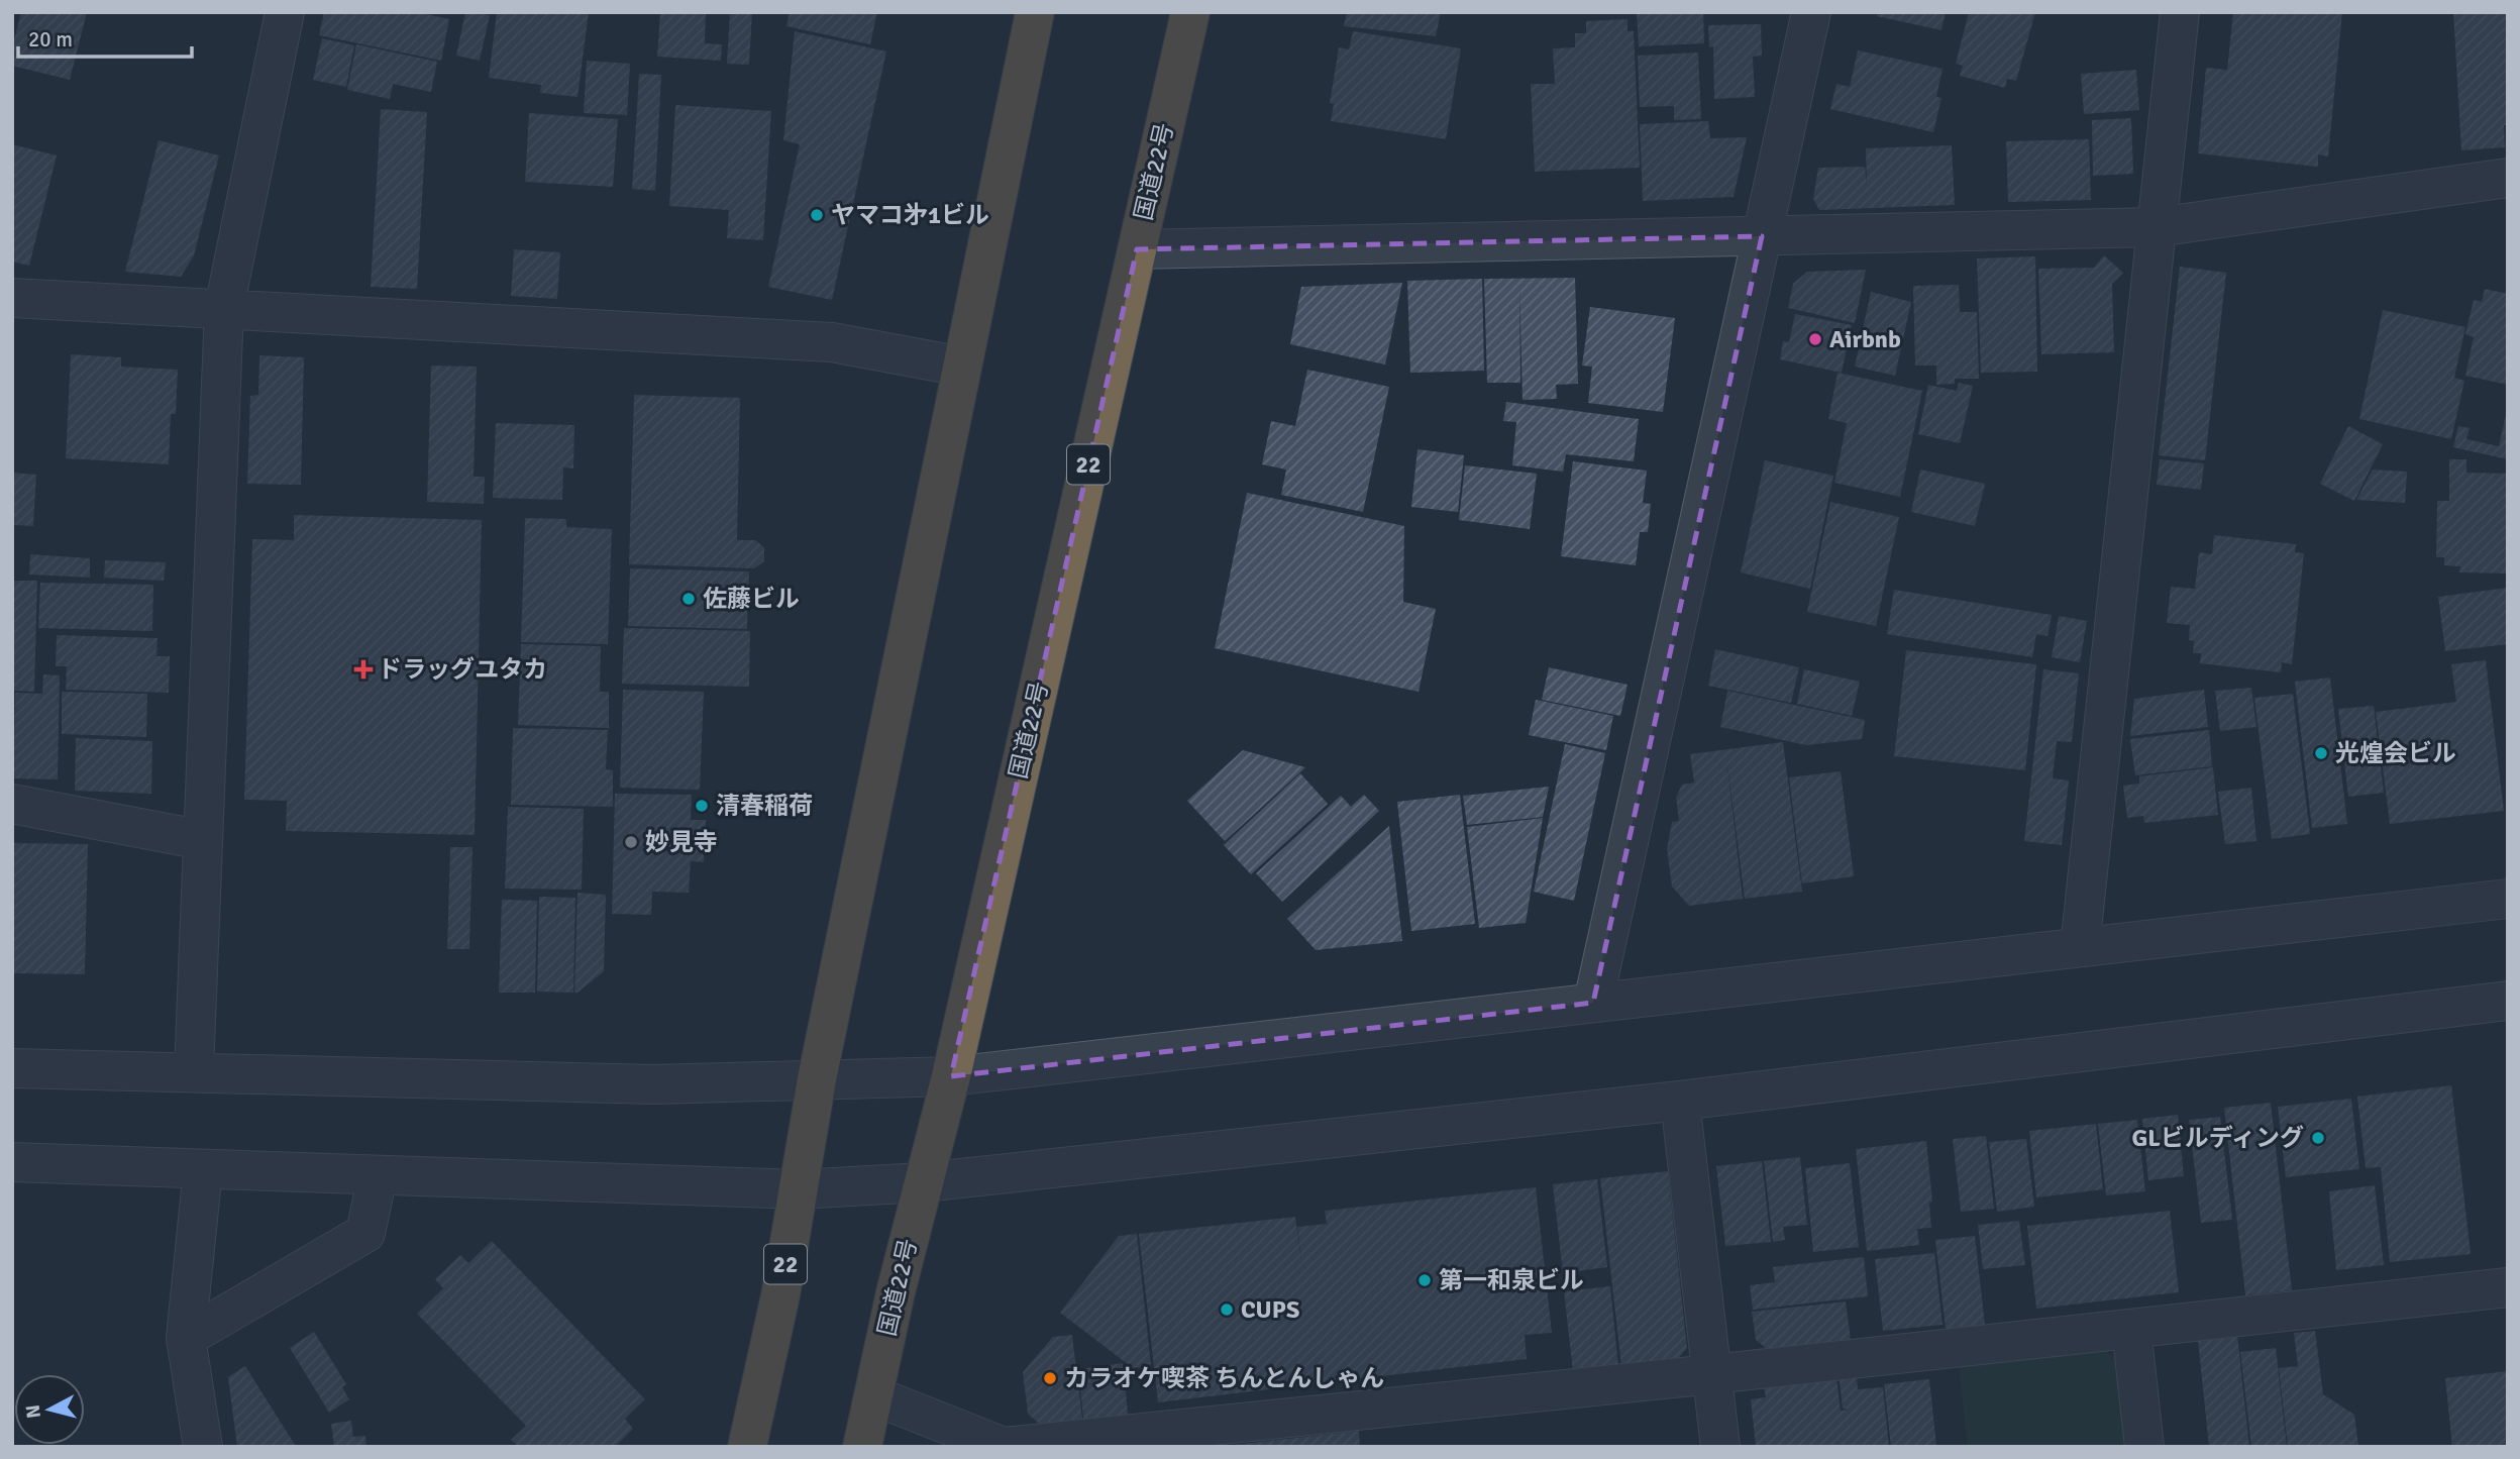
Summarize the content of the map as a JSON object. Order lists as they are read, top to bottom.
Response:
{
  "streets": {
    "highway": ["国道22号", "22"]
  },
  "places": {
    "other": [
      "ヤマコ㐧1ビル",
      "Airbnb",
      "佐藤ビル",
      "光煌会ビル",
      "清春稲荷",
      "妙見寺",
      "GLビルディング",
      "第一和泉ビル",
      "CUPS",
      "カラオケ喫茶 ちんとんしゃん"
    ],
    "health": ["ドラッグユタカ"]
  },
  "scale_bar": "20 m",
  "north": "left"
}
